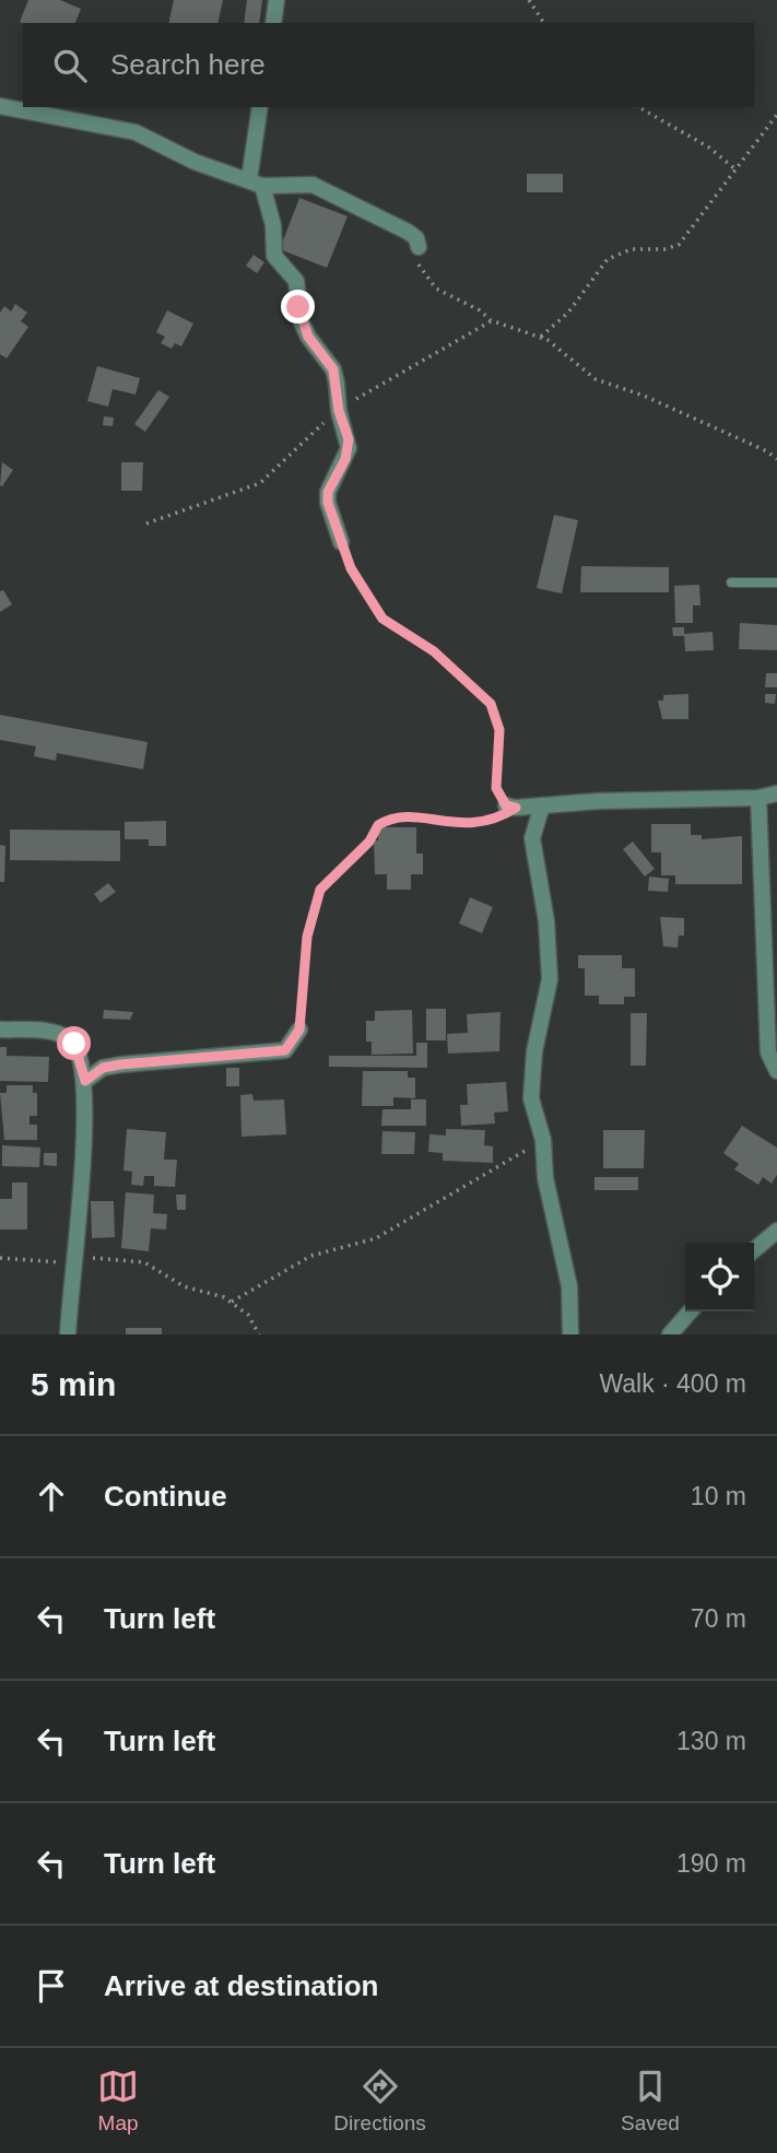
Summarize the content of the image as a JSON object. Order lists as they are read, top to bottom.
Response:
{
  "page": {
    "search": "Search here",
    "heading": ["5 min", "Walk · 400 m"],
    "list": [
      ["Continue", "10 m"],
      ["Turn left", "70 m"],
      ["Turn left", "130 m"],
      ["Turn left", "190 m"],
      "Arrive at destination"
    ],
    "nav": ["Map", "Directions", "Saved"]
  }
}
